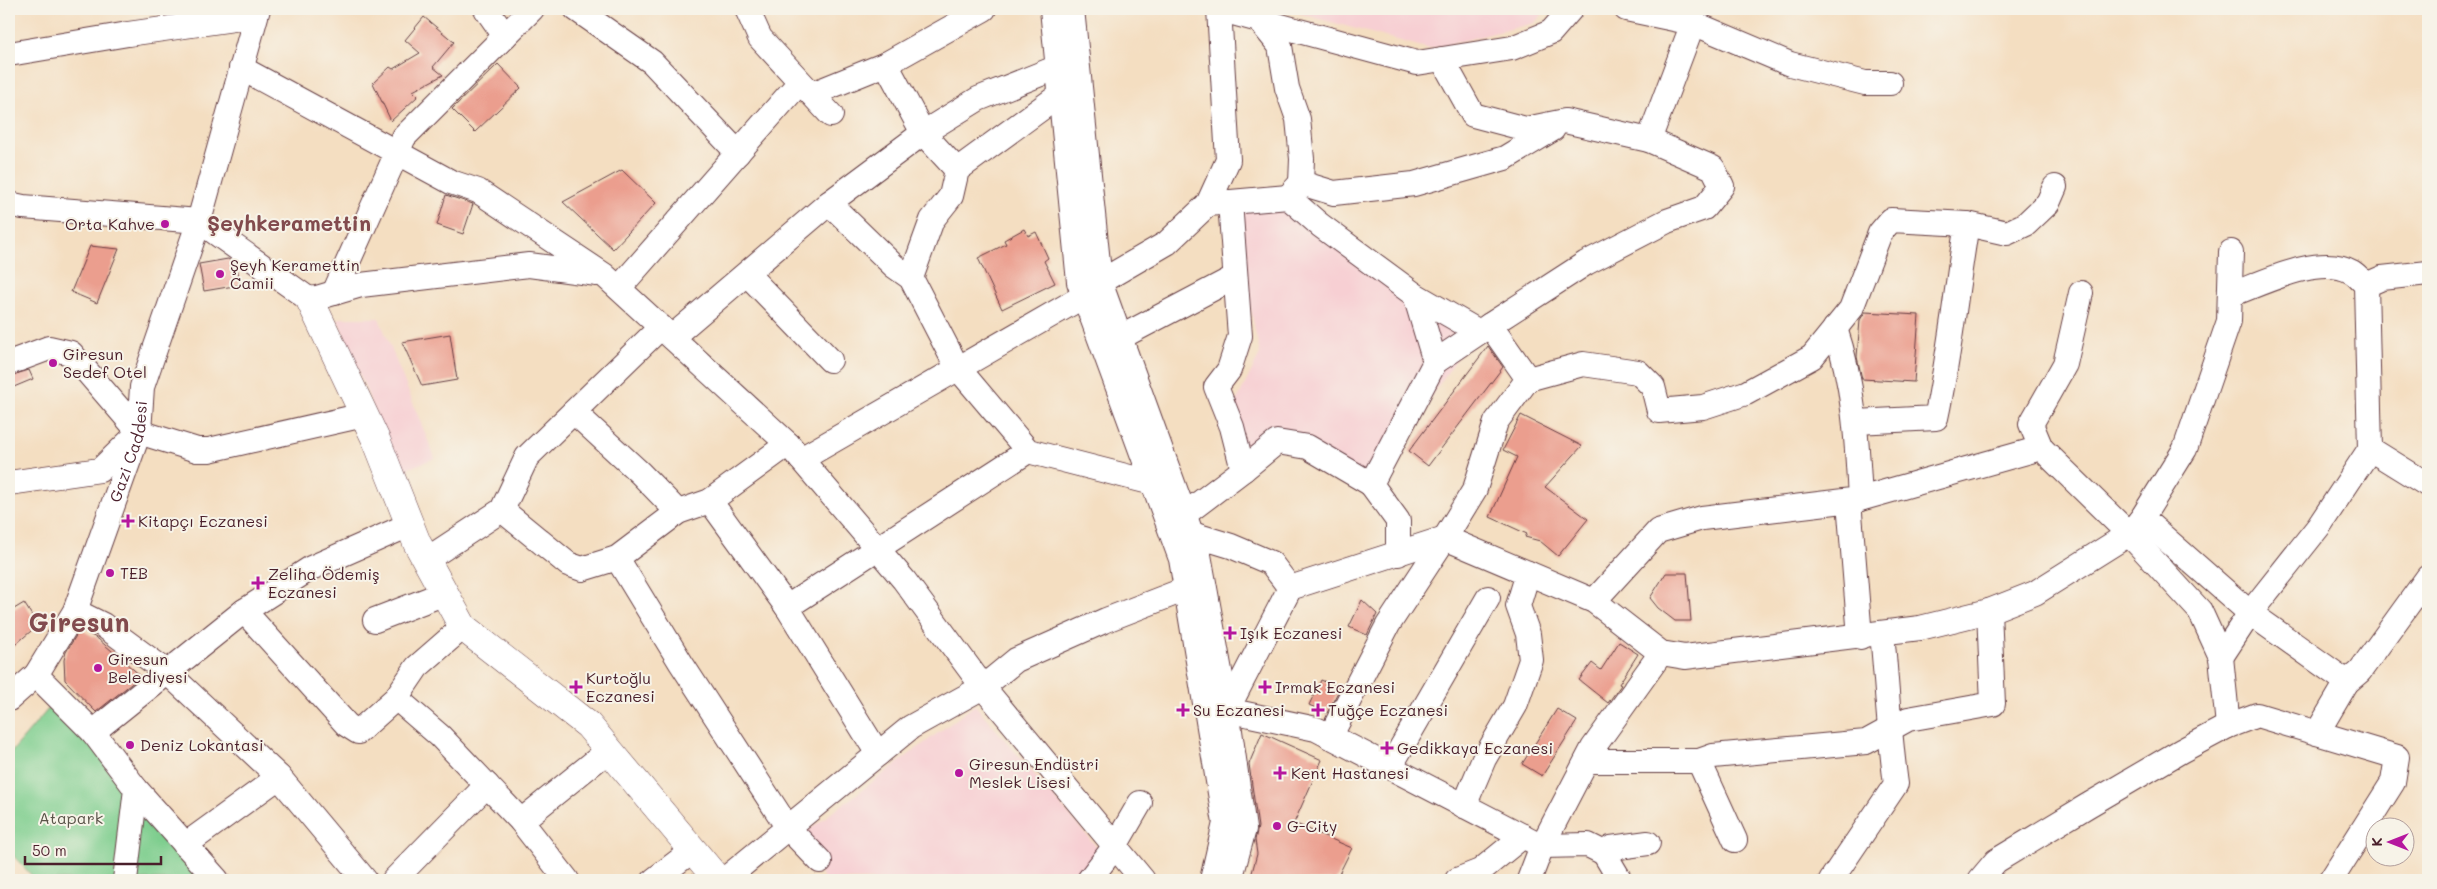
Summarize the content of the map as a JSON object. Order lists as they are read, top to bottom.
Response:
{
  "streets": {
    "street": ["Gazi Caddesi"]
  },
  "districts": ["Şeyhkeramettin", "Giresun"],
  "parks": ["Atapark"],
  "places": {
    "other": [
      "Orta Kahve",
      "Şeyh Keramettin Camii",
      "Giresun Sedef Otel",
      "TEB",
      "Giresun Belediyesi",
      "Deniz Lokantasi",
      "Giresun Endüstri Meslek Lisesi",
      "G-City"
    ],
    "health": [
      "Kitapçı Eczanesi",
      "Zeliha Ödemiş Eczanesi",
      "Işık Eczanesi",
      "Kurtoğlu Eczanesi",
      "Irmak Eczanesi",
      "Su Eczanesi",
      "Tuğçe Eczanesi",
      "Gedikkaya Eczanesi",
      "Kent Hastanesi"
    ]
  },
  "scale_bar": "50 m",
  "north": "left"
}
